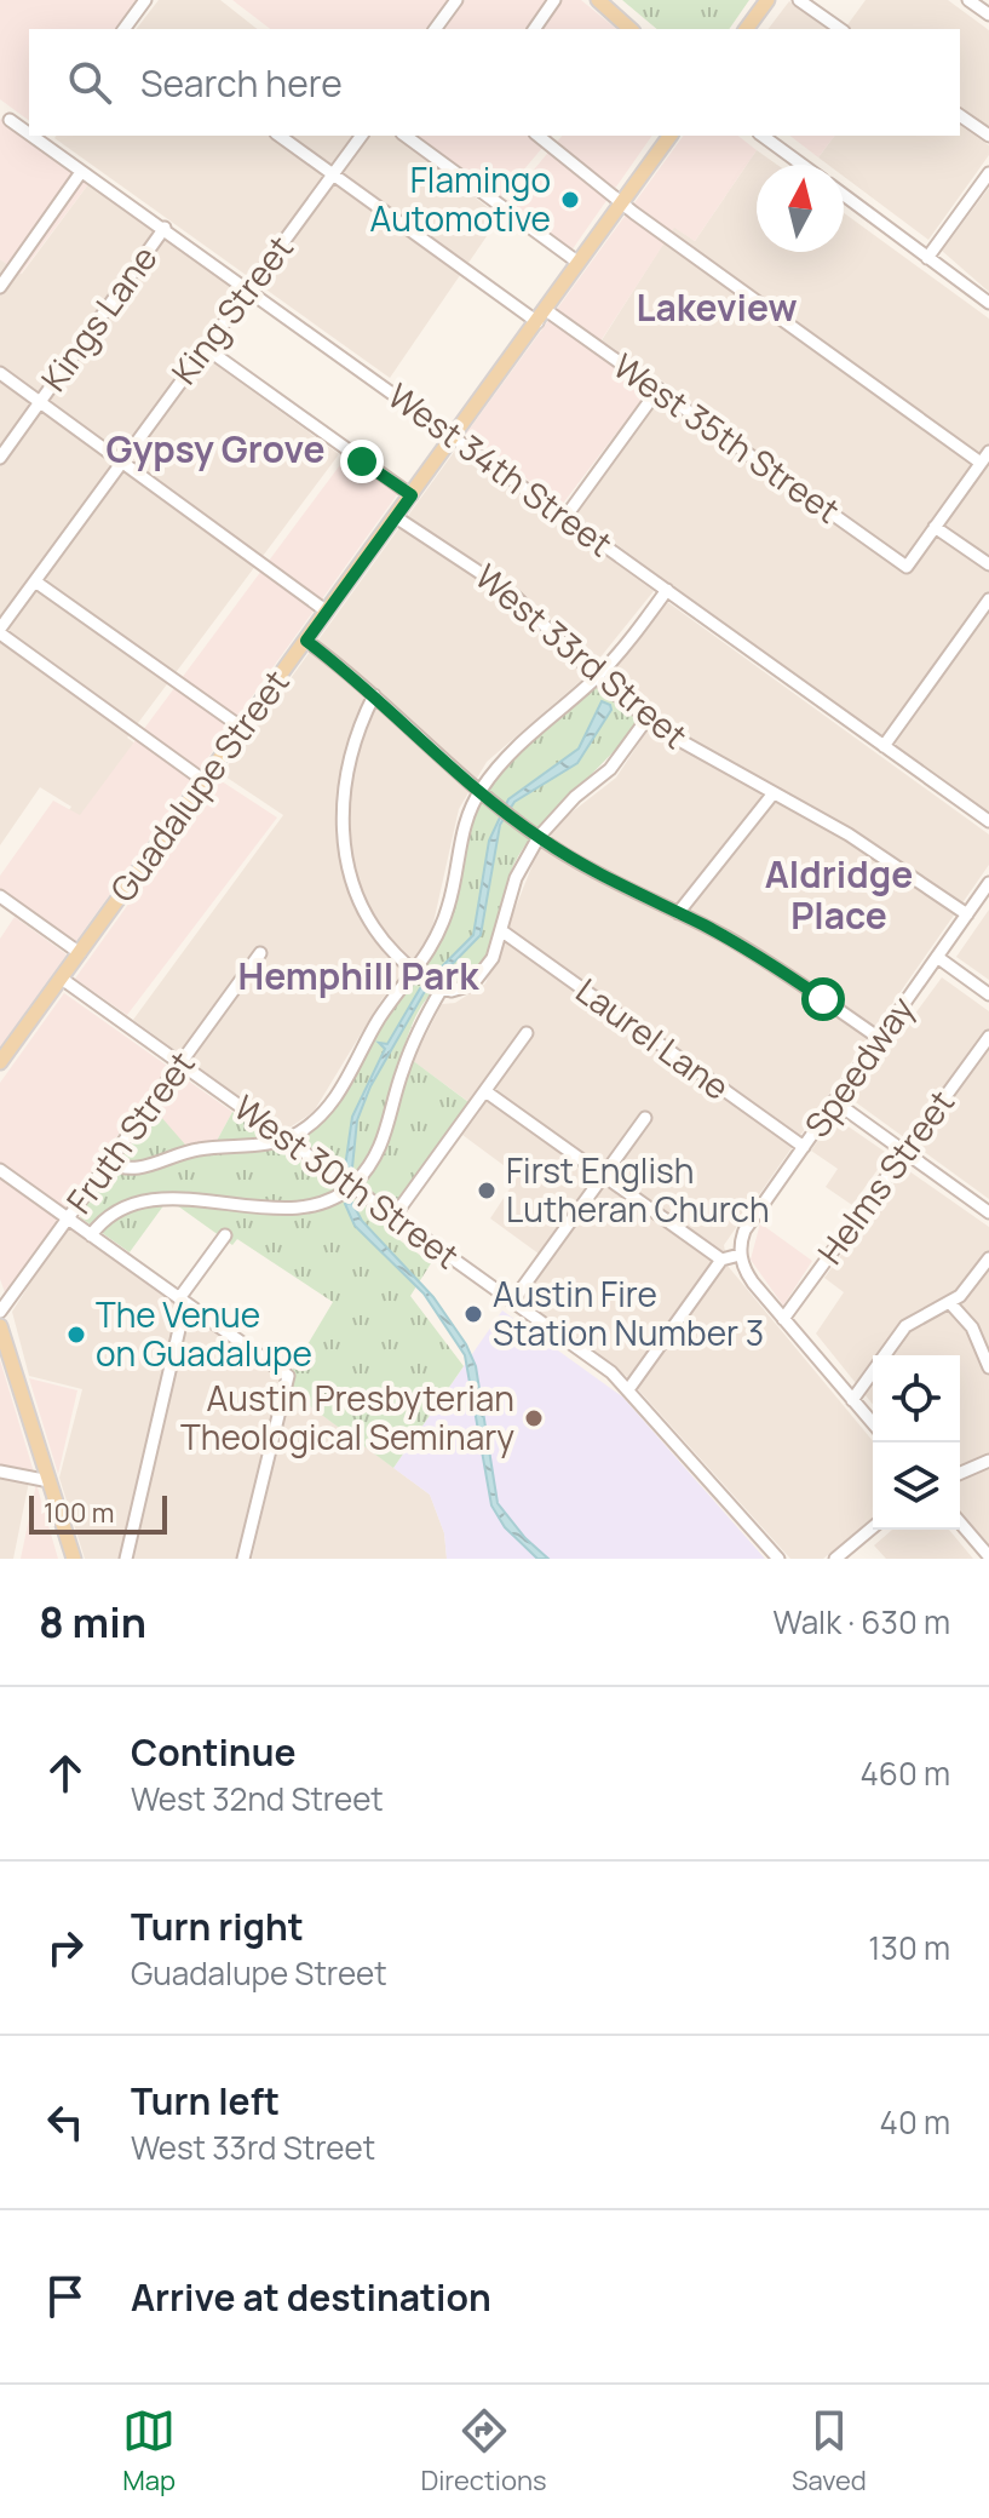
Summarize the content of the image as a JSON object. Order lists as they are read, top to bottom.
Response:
{
  "streets": {
    "main road": ["Guadalupe Street"],
    "street": [
      "King Street",
      "Kings Lane",
      "West 35th Street",
      "West 34th Street",
      "West 33rd Street",
      "Laurel Lane",
      "Speedway",
      "Fruth Street",
      "Helms Street",
      "West 30th Street"
    ]
  },
  "crossings": [
    ["King Street", "West 35th Street"],
    ["King Street", "West 34th Street"],
    ["Kings Lane", "West 34th Street"],
    ["West 35th Street", "Guadalupe Street"],
    ["West 34th Street", "Guadalupe Street"],
    ["West 33rd Street", "Guadalupe Street"],
    ["West 33rd Street", "Speedway"],
    ["Guadalupe Street", "West 30th Street"],
    ["Laurel Lane", "Speedway"],
    ["Fruth Street", "West 30th Street"]
  ],
  "districts": [
    "Lakeview",
    "Gypsy Grove",
    "Aldridge Place",
    "Hemphill Park"
  ],
  "places": [
    "Flamingo Automotive",
    "First English Lutheran Church",
    "Austin Fire Station Number 3",
    "The Venue on Guadalupe",
    "Austin Presbyterian Theological Seminary"
  ],
  "scale_bar": "100 m",
  "north": "top",
  "page": {
    "search": "Search here",
    "scale": "100 m",
    "heading": ["8 min", "Walk · 630 m"],
    "list": [
      ["Continue", "West 32nd Street", "460 m"],
      ["Turn right", "Guadalupe Street", "130 m"],
      ["Turn left", "West 33rd Street", "40 m"],
      "Arrive at destination"
    ],
    "nav": ["Map", "Directions", "Saved"]
  }
}
